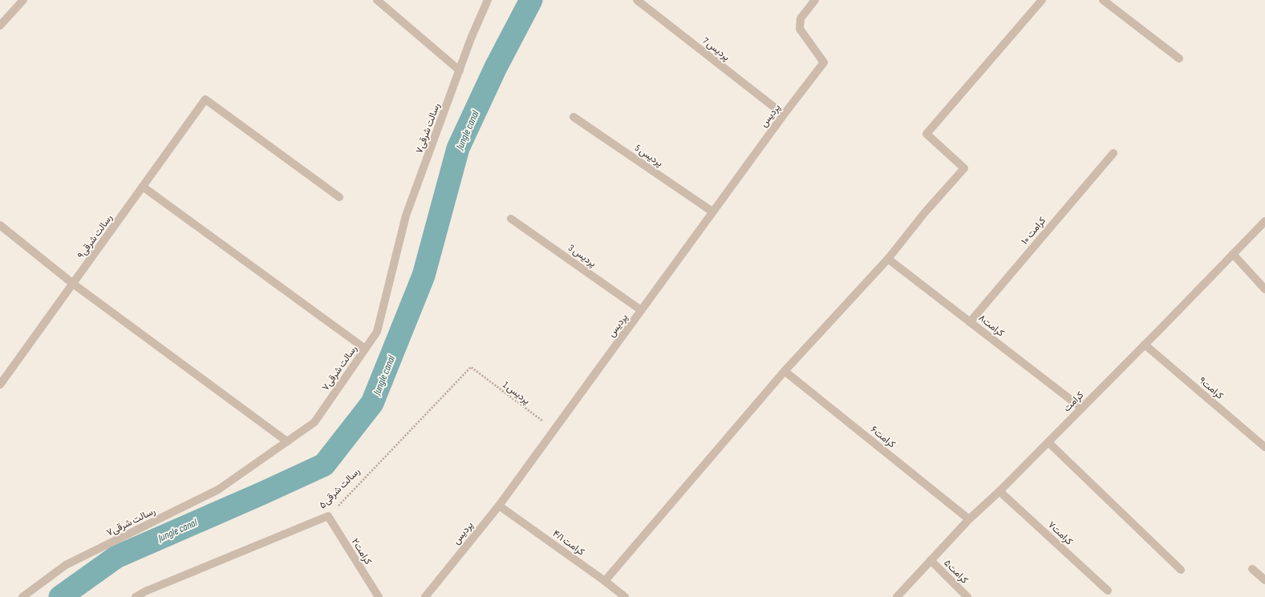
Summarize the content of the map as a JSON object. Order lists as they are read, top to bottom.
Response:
{
  "streets": {
    "street": [
      "پردیس 7",
      "پردیس",
      "رسالت شرقی۷",
      "پردیس 5",
      "کرامت ۱۰",
      "رسالت شرقی۹",
      "پردیس 3",
      "کرامت۸",
      "کرامت۹",
      "کرامت",
      "کرامت۶",
      "رسالت شرقی۵",
      "کرامت۷",
      "کرامت ۴/۱",
      "کرامت۲",
      "کرامت۵"
    ],
    "path": ["پردیس 1"]
  },
  "crossings": [
    ["پردیس 7", "پردیس"],
    ["پردیس", "پردیس 5"],
    ["پردیس", "پردیس 3"],
    ["پردیس", "پردیس 1"],
    ["پردیس", "کرامت ۴/۱"],
    ["کرامت ۱۰", "کرامت۸"],
    ["کرامت۸", "کرامت"],
    ["کرامت۹", "کرامت"],
    ["پردیس 1", "رسالت شرقی۵"],
    ["کرامت", "کرامت۶"],
    ["کرامت", "کرامت۷"],
    ["کرامت", "کرامت۵"],
    ["رسالت شرقی۵", "کرامت۲"]
  ],
  "water": ["Jungle canal"]
}
